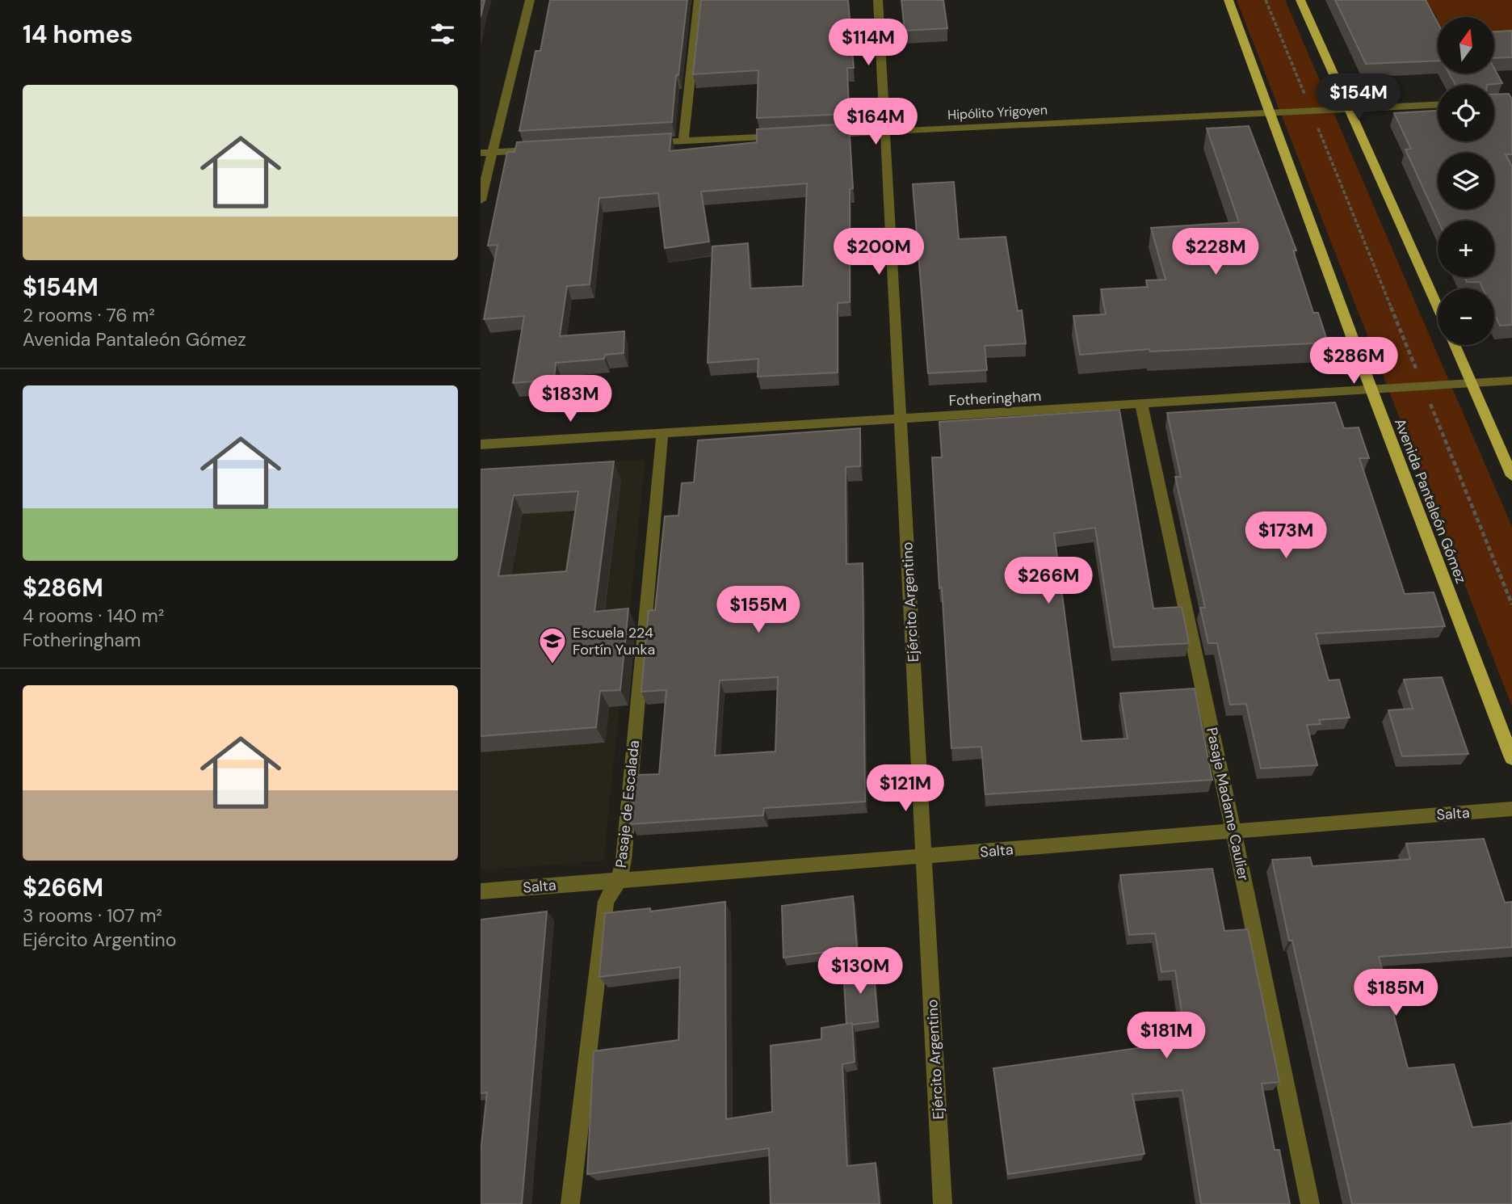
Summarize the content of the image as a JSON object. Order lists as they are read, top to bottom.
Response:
{
  "streets": {
    "main road": ["Avenida Pantaleón Gómez"],
    "street": [
      "Hipólito Yrigoyen",
      "Fotheringham",
      "Ejército Argentino",
      "Pasaje de Escalada",
      "Pasaje Madame Caulier",
      "Salta"
    ]
  },
  "crossings": [
    ["Hipólito Yrigoyen", "Avenida Pantaleón Gómez"],
    ["Hipólito Yrigoyen", "Ejército Argentino"],
    ["Fotheringham", "Avenida Pantaleón Gómez"],
    ["Fotheringham", "Ejército Argentino"],
    ["Fotheringham", "Pasaje de Escalada"],
    ["Fotheringham", "Pasaje Madame Caulier"],
    ["Ejército Argentino", "Salta"],
    ["Pasaje de Escalada", "Salta"],
    ["Pasaje Madame Caulier", "Salta"]
  ],
  "places": {
    "school or university": ["Escuela 224 Fortín Yunka"]
  },
  "north": "top",
  "page": {
    "heading": "14 homes",
    "map_buttons": ["+", "−"],
    "price": [
      "$114M",
      "$154M",
      "$164M",
      "$200M",
      "$228M",
      "$286M",
      "$183M",
      "$173M",
      "$266M",
      "$155M",
      "$121M",
      "$130M",
      "$185M",
      "$181M"
    ],
    "list": [
      {
        "name": "$154M",
        "note": "2 rooms · 76 m² · Avenida Pantaleón Gómez"
      },
      {
        "name": "$286M",
        "note": "4 rooms · 140 m² · Fotheringham"
      },
      {
        "name": "$266M",
        "note": "3 rooms · 107 m² · Ejército Argentino"
      }
    ]
  }
}
